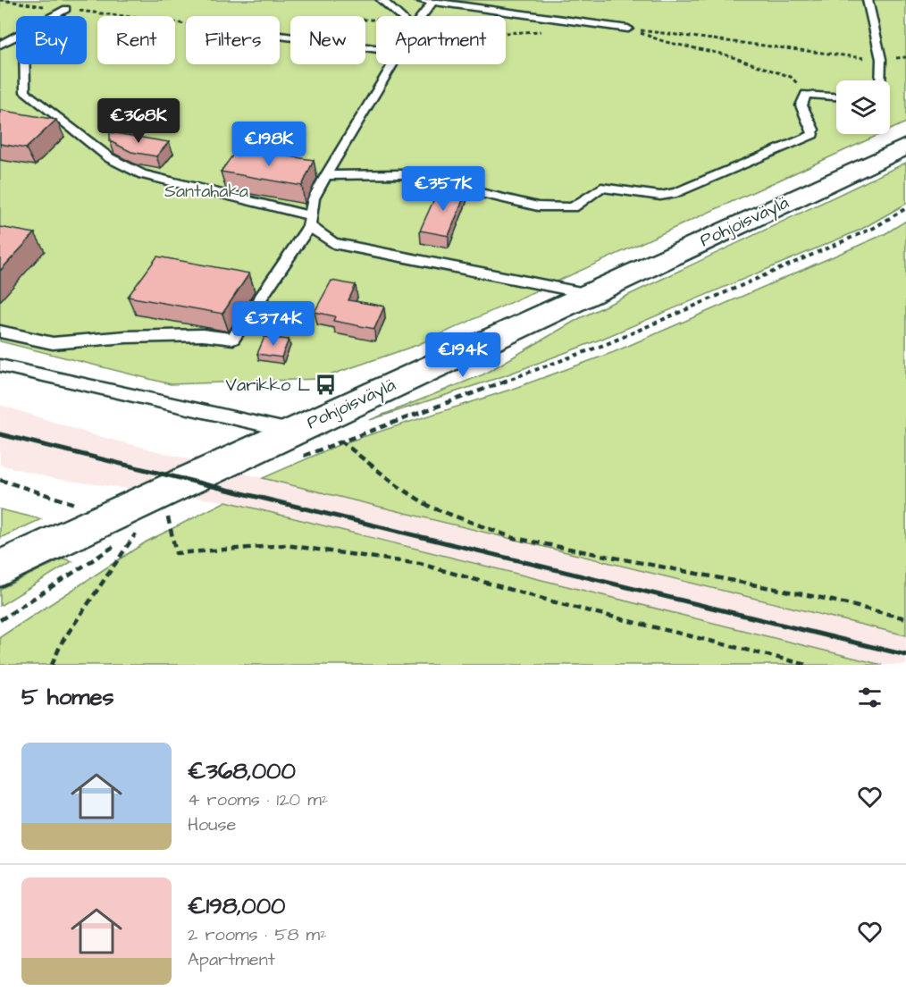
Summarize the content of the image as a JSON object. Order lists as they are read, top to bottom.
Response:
{
  "streets": {
    "main road": ["Pohjoisväylä"]
  },
  "parks": ["Santahaka"],
  "places": {
    "bus stop": ["Varikko L"]
  },
  "page": {
    "chip": [
      "Buy",
      "Rent",
      "Filters",
      "New",
      "Apartment"
    ],
    "price": [
      "€368K",
      "€198K",
      "€357K",
      "€374K",
      "€194K"
    ],
    "heading": "5 homes",
    "list": [
      {
        "name": "€368,000",
        "note": "4 rooms · 120 m² · House"
      },
      {
        "name": "€198,000",
        "note": "2 rooms · 58 m² · Apartment"
      }
    ]
  }
}
